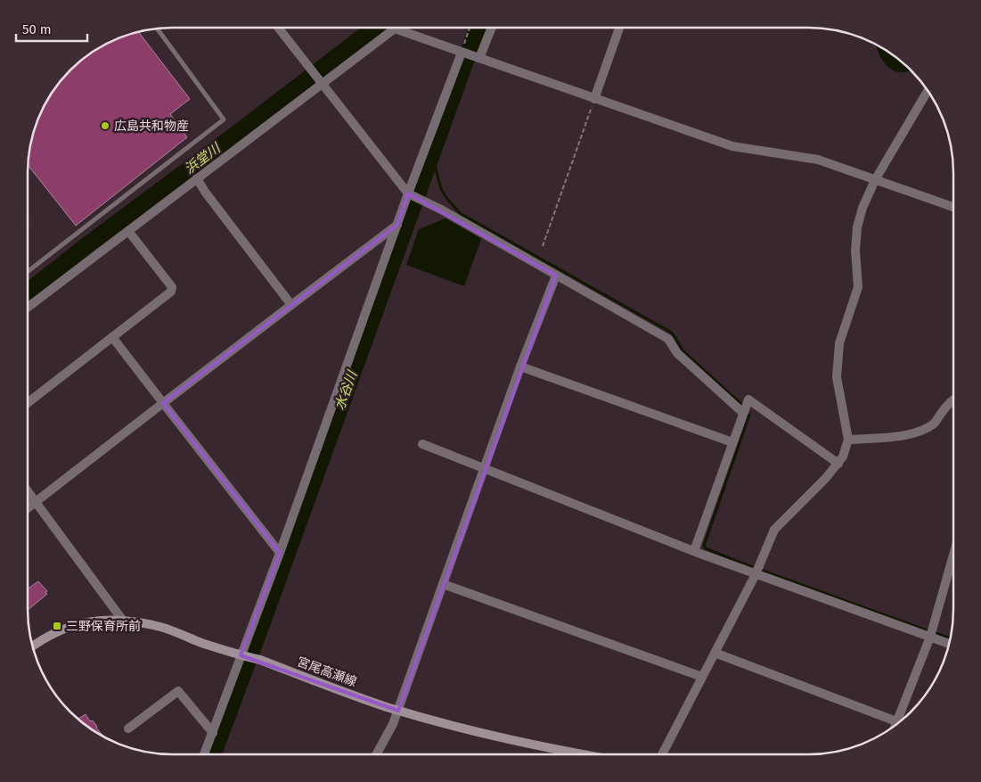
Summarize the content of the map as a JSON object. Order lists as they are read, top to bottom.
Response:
{
  "streets": {
    "main road": ["宮尾高瀬線"]
  },
  "water": ["浜堂川", "水谷川"],
  "places": {
    "other": ["広島共和物産"],
    "transit": ["三野保育所前"]
  },
  "scale_bar": "50 m"
}
